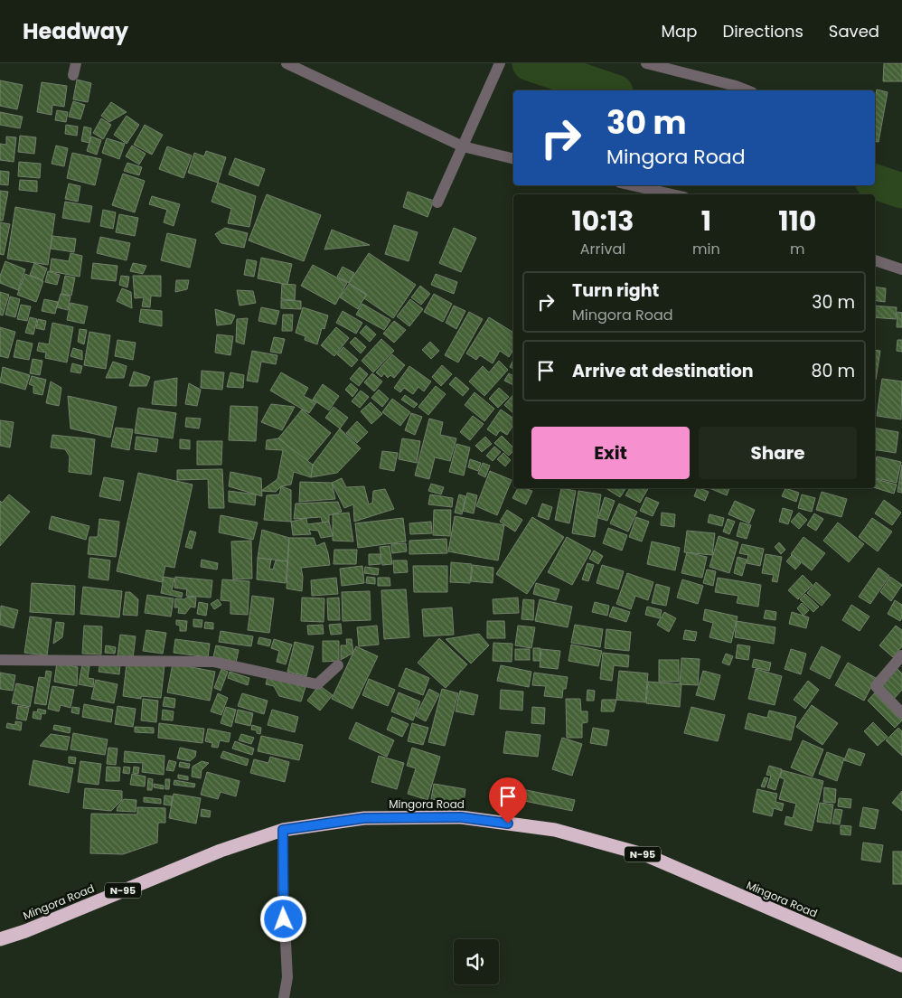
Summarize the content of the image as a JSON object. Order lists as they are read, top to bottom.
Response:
{
  "streets": {
    "highway": ["Mingora Road", "N-95"]
  },
  "page": {
    "header": "Headway",
    "nav": ["Map", "Directions", "Saved"],
    "turn": ["30 m", "Mingora Road"],
    "eta": [
      "10:13",
      "Arrival",
      "1",
      "min",
      "110",
      "m"
    ],
    "list": [
      {
        "name": "Turn right",
        "note": "Mingora Road",
        "value": "30 m"
      },
      {
        "name": "Arrive at destination",
        "value": "80 m"
      }
    ],
    "buttons": ["Exit", "Share"]
  }
}
